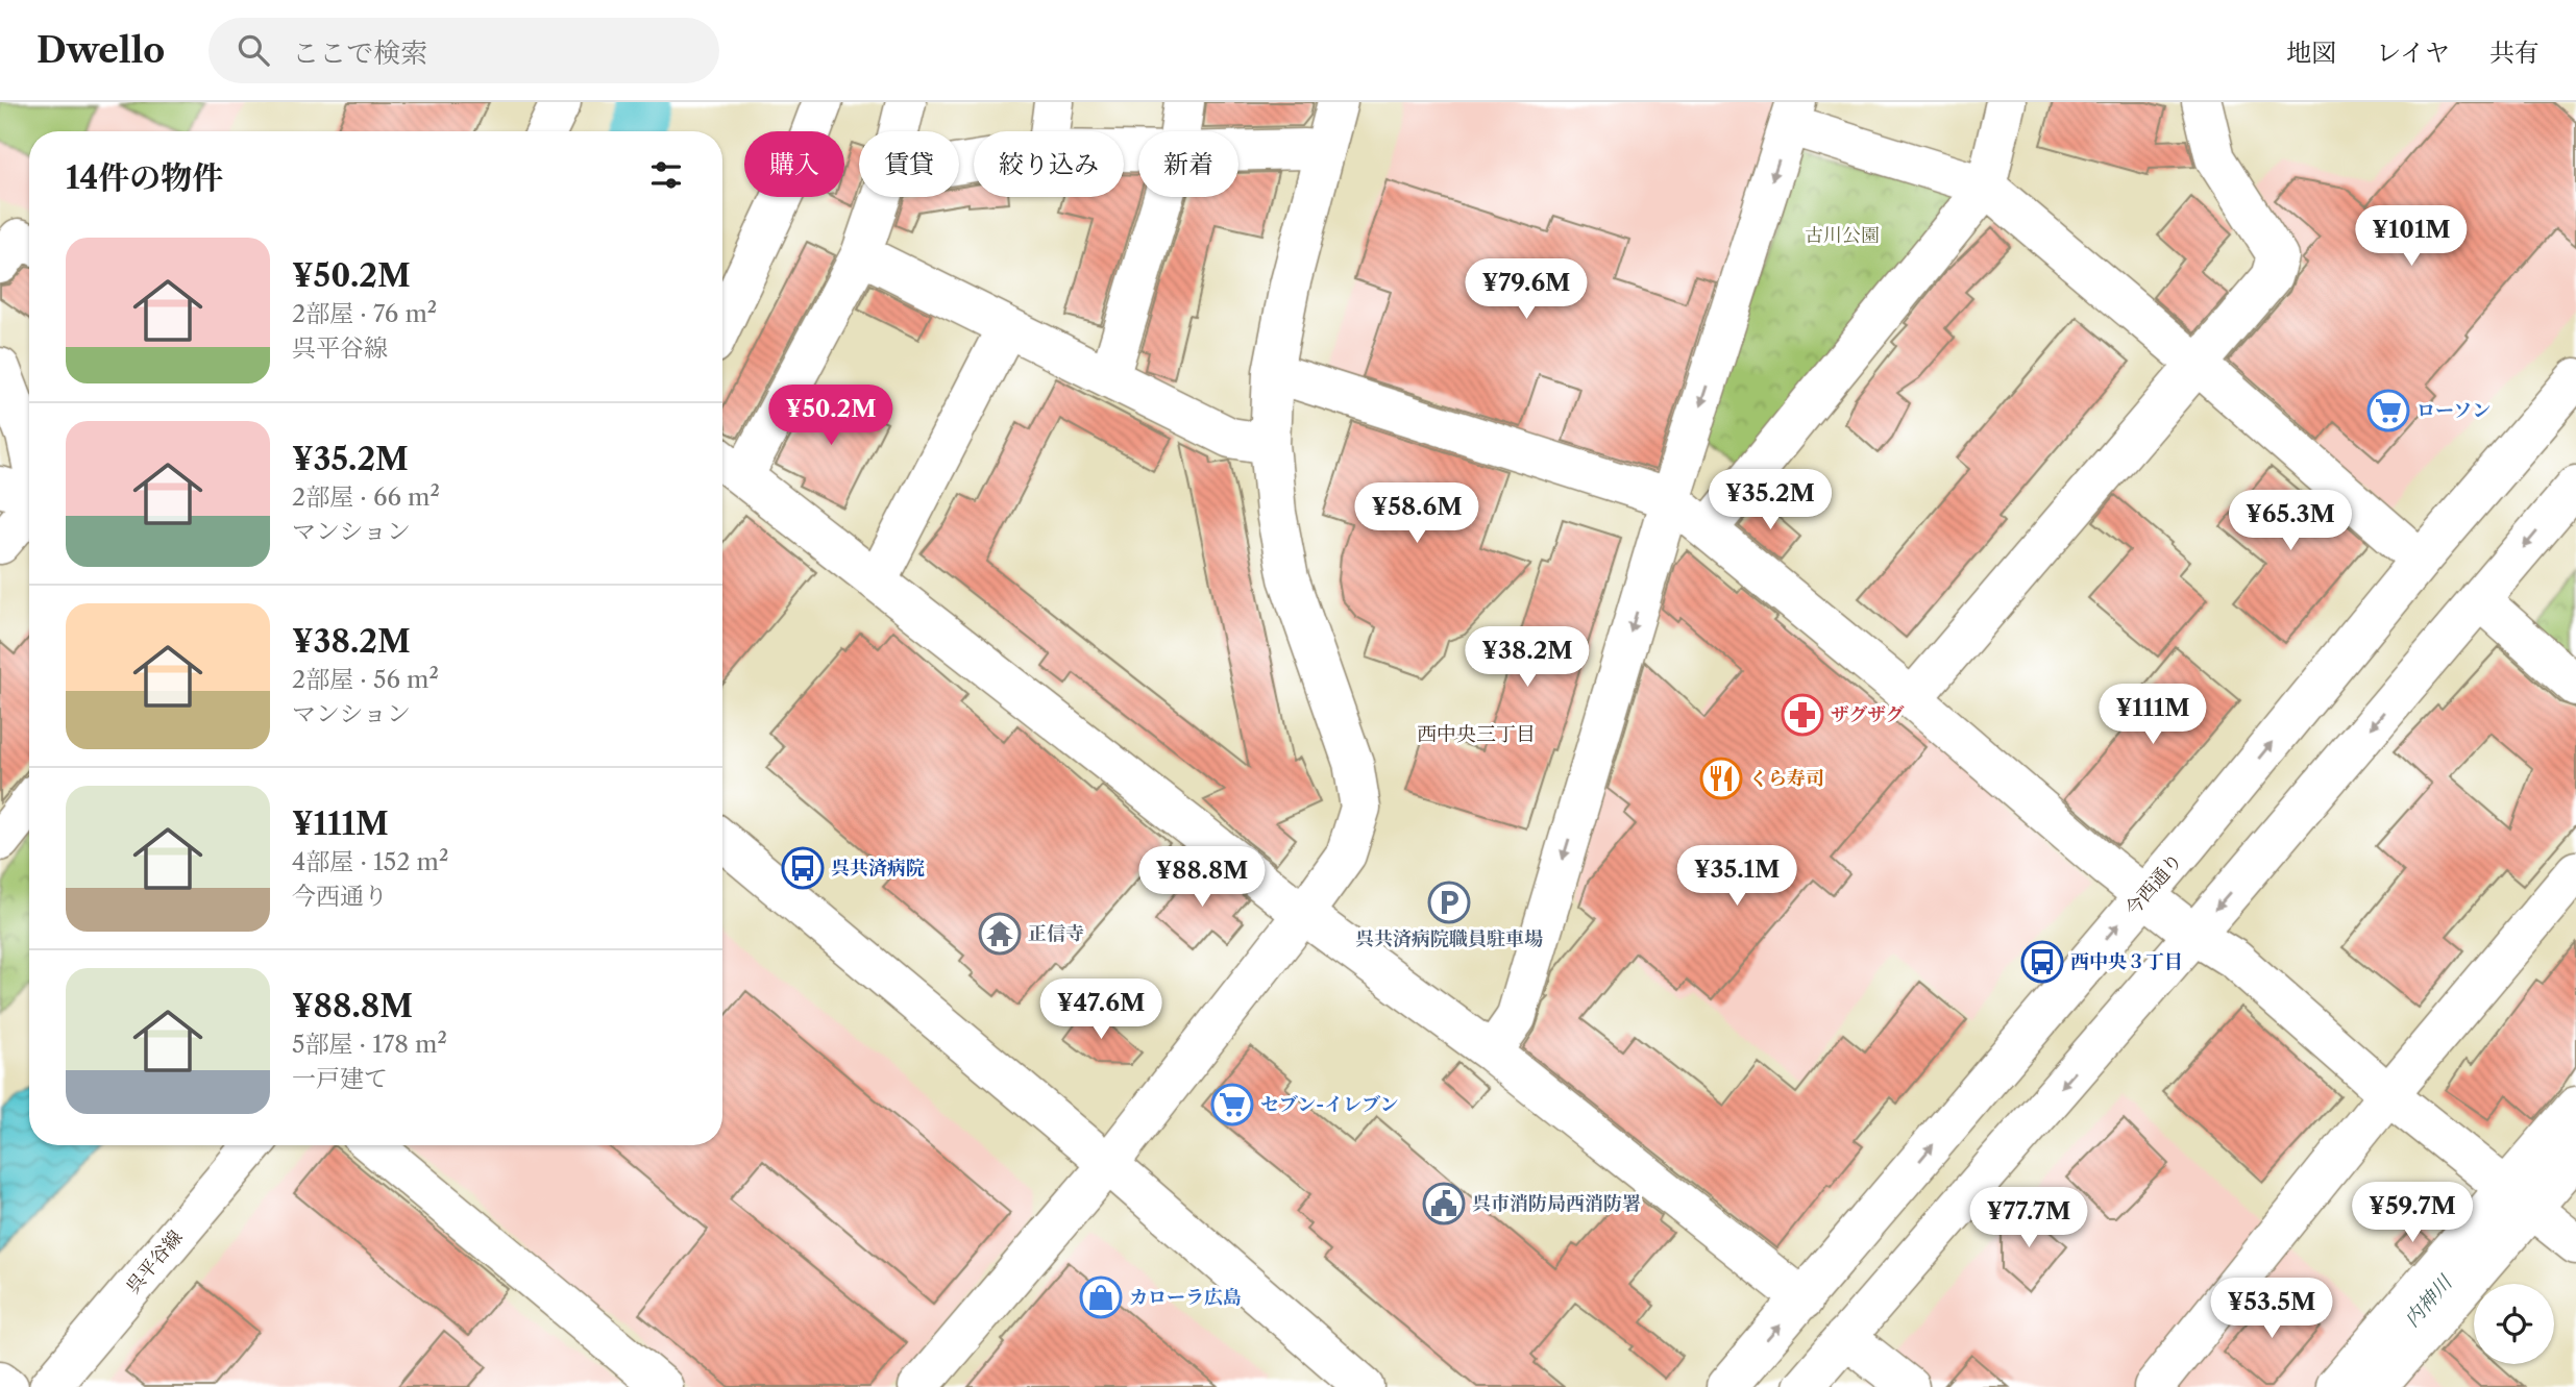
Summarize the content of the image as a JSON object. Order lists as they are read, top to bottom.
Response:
{
  "streets": {
    "street": ["今西通り", "呉平谷線"]
  },
  "districts": ["西中央三丁目"],
  "water": ["内神川"],
  "parks": ["古川公園"],
  "places": {
    "supermarket": ["ローソン", "セブン-イレブン"],
    "pharmacy": ["ザグザグ"],
    "restaurant": ["くら寿司"],
    "bus stop": ["呉共済病院", "西中央３丁目"],
    "parking": ["呉共済病院職員駐車場"],
    "temple": ["正信寺"],
    "public building": ["呉市消防局西消防署"],
    "shop": ["カローラ広島"]
  },
  "page": {
    "header": "Dwello",
    "search": "ここで検索",
    "nav": ["地図", "レイヤ", "共有"],
    "chip": [
      "購入",
      "賃貸",
      "絞り込み",
      "新着"
    ],
    "heading": "14件の物件",
    "price": [
      "¥101M",
      "¥79.6M",
      "¥50.2M",
      "¥35.2M",
      "¥58.6M",
      "¥65.3M",
      "¥38.2M",
      "¥111M",
      "¥35.1M",
      "¥88.8M",
      "¥47.6M",
      "¥59.7M",
      "¥77.7M",
      "¥53.5M"
    ],
    "list": [
      {
        "name": "¥50.2M",
        "note": "2部屋 · 76 m² · 呉平谷線"
      },
      {
        "name": "¥35.2M",
        "note": "2部屋 · 66 m² · マンション"
      },
      {
        "name": "¥38.2M",
        "note": "2部屋 · 56 m² · マンション"
      },
      {
        "name": "¥111M",
        "note": "4部屋 · 152 m² · 今西通り"
      },
      {
        "name": "¥88.8M",
        "note": "5部屋 · 178 m² · 一戸建て"
      }
    ]
  }
}
